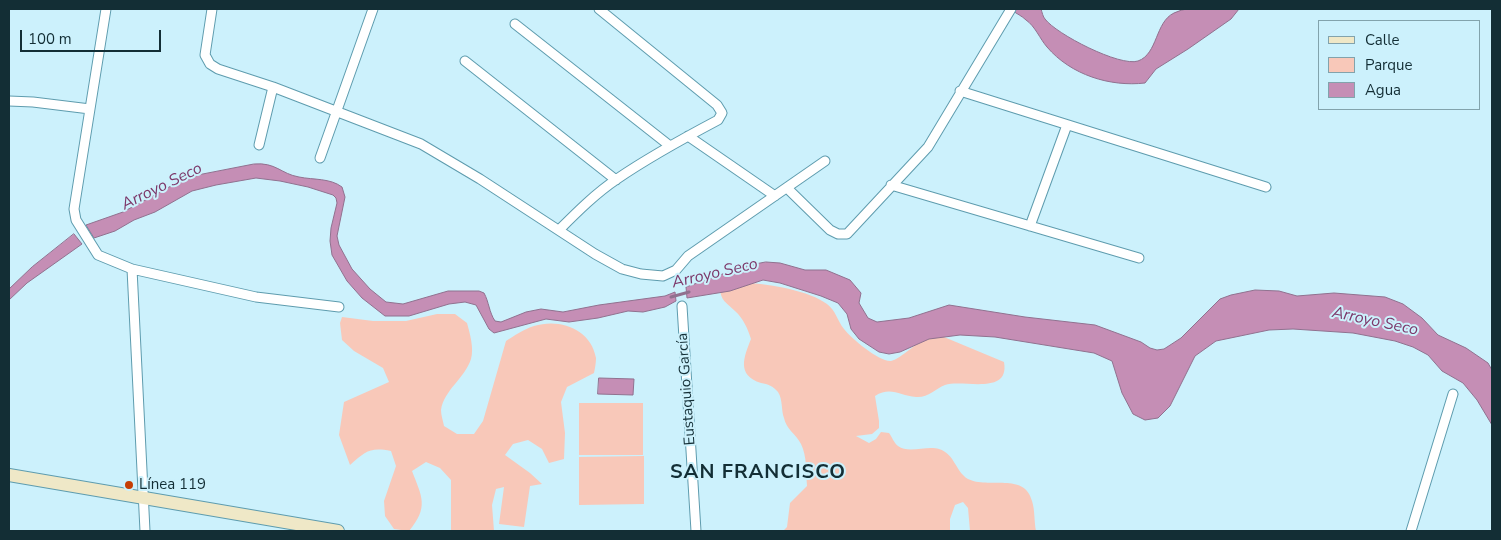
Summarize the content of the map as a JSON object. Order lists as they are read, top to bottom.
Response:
{
  "streets": {
    "street": ["Eustaquio García"]
  },
  "districts": ["SAN FRANCISCO"],
  "water": ["Arroyo Seco"],
  "places": ["Línea 119"],
  "legend": ["Calle", "Parque", "Agua"],
  "scale_bar": "100 m"
}
